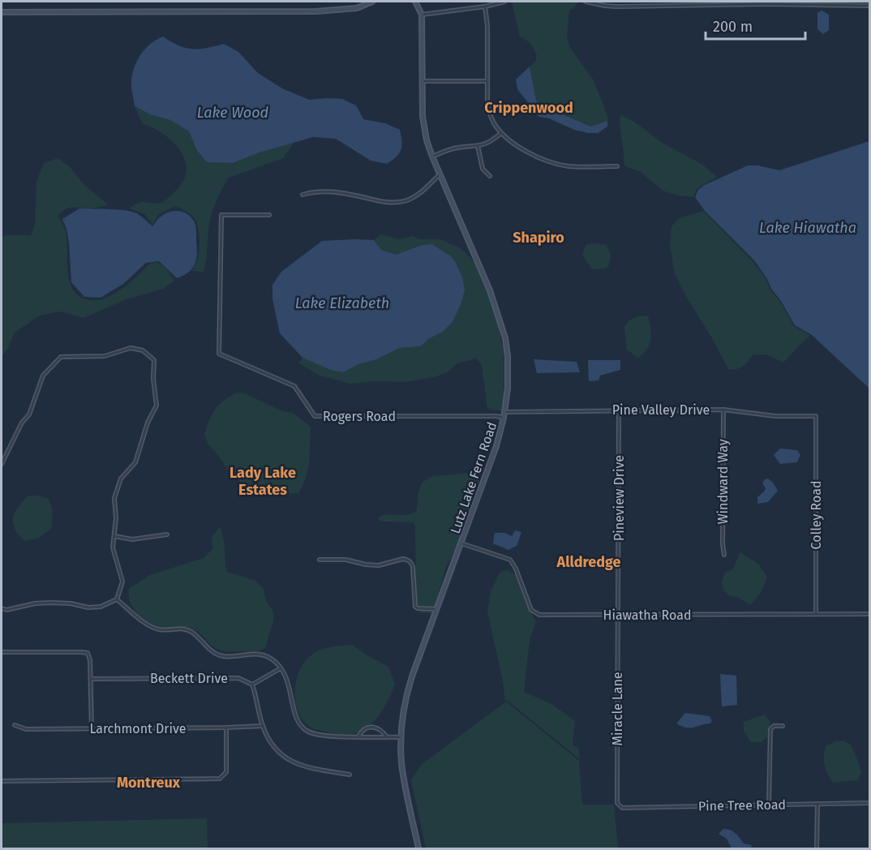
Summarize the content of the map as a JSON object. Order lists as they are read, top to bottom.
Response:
{
  "streets": {
    "main road": ["Lutz Lake Fern Road"],
    "street": [
      "Pine Valley Drive",
      "Rogers Road",
      "Windward Way",
      "Pineview Drive",
      "Colley Road",
      "Hiawatha Road",
      "Beckett Drive",
      "Miracle Lane",
      "Larchmont Drive",
      "Pine Tree Road"
    ]
  },
  "crossings": [
    ["Pine Valley Drive", "Lutz Lake Fern Road"],
    ["Pine Valley Drive", "Windward Way"],
    ["Pine Valley Drive", "Pineview Drive"],
    ["Pine Valley Drive", "Colley Road"],
    ["Rogers Road", "Lutz Lake Fern Road"],
    ["Lutz Lake Fern Road", "Hiawatha Road"],
    ["Pineview Drive", "Hiawatha Road"],
    ["Pineview Drive", "Miracle Lane"],
    ["Colley Road", "Hiawatha Road"],
    ["Hiawatha Road", "Miracle Lane"],
    ["Miracle Lane", "Pine Tree Road"]
  ],
  "districts": [
    "Crippenwood",
    "Shapiro",
    "Lady Lake Estates",
    "Alldredge",
    "Montreux"
  ],
  "water": ["Lake Wood", "Lake Hiawatha", "Lake Elizabeth"],
  "scale_bar": "200 m"
}
